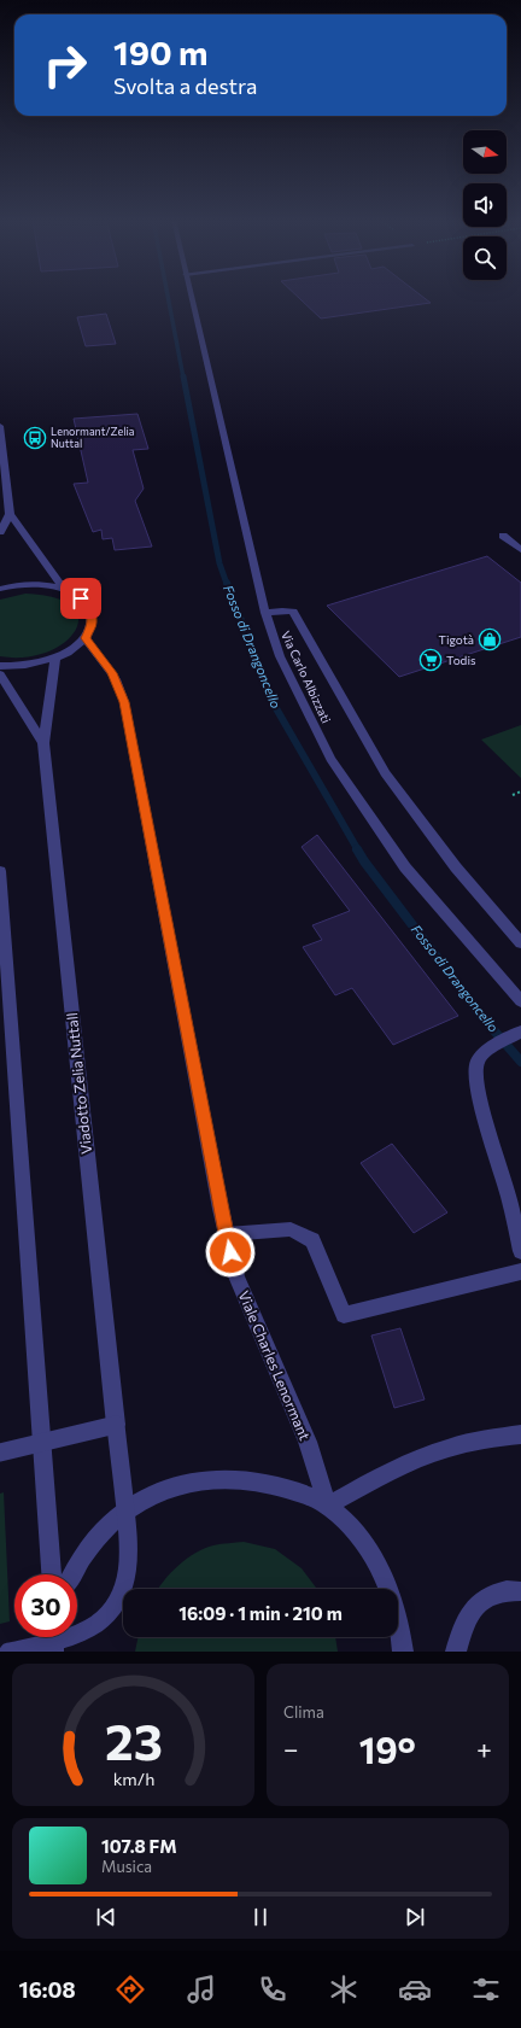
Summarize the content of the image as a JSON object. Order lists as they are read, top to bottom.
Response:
{
  "streets": {
    "street": ["Via Carlo Albizzati", "Viadotto Zelia Nuttall", "Viale Charles Lenormant"]
  },
  "water": ["Fosso di Drangoncello"],
  "places": {
    "bus stop": ["Lenormant/Zelia Nuttal"],
    "shop": ["Tigotà"],
    "supermarket": ["Todis"]
  },
  "north": "right",
  "page": {
    "turn": ["190 m", "Svolta a destra"],
    "limit": "30",
    "trip": "16:09 · 1 min · 210 m",
    "tile": "Clima",
    "heat": ["−", "19°", "+"],
    "song": ["107.8 FM", "Musica"],
    "tabs": "16:08",
    "gauge": ["23", "km/h"]
  }
}
